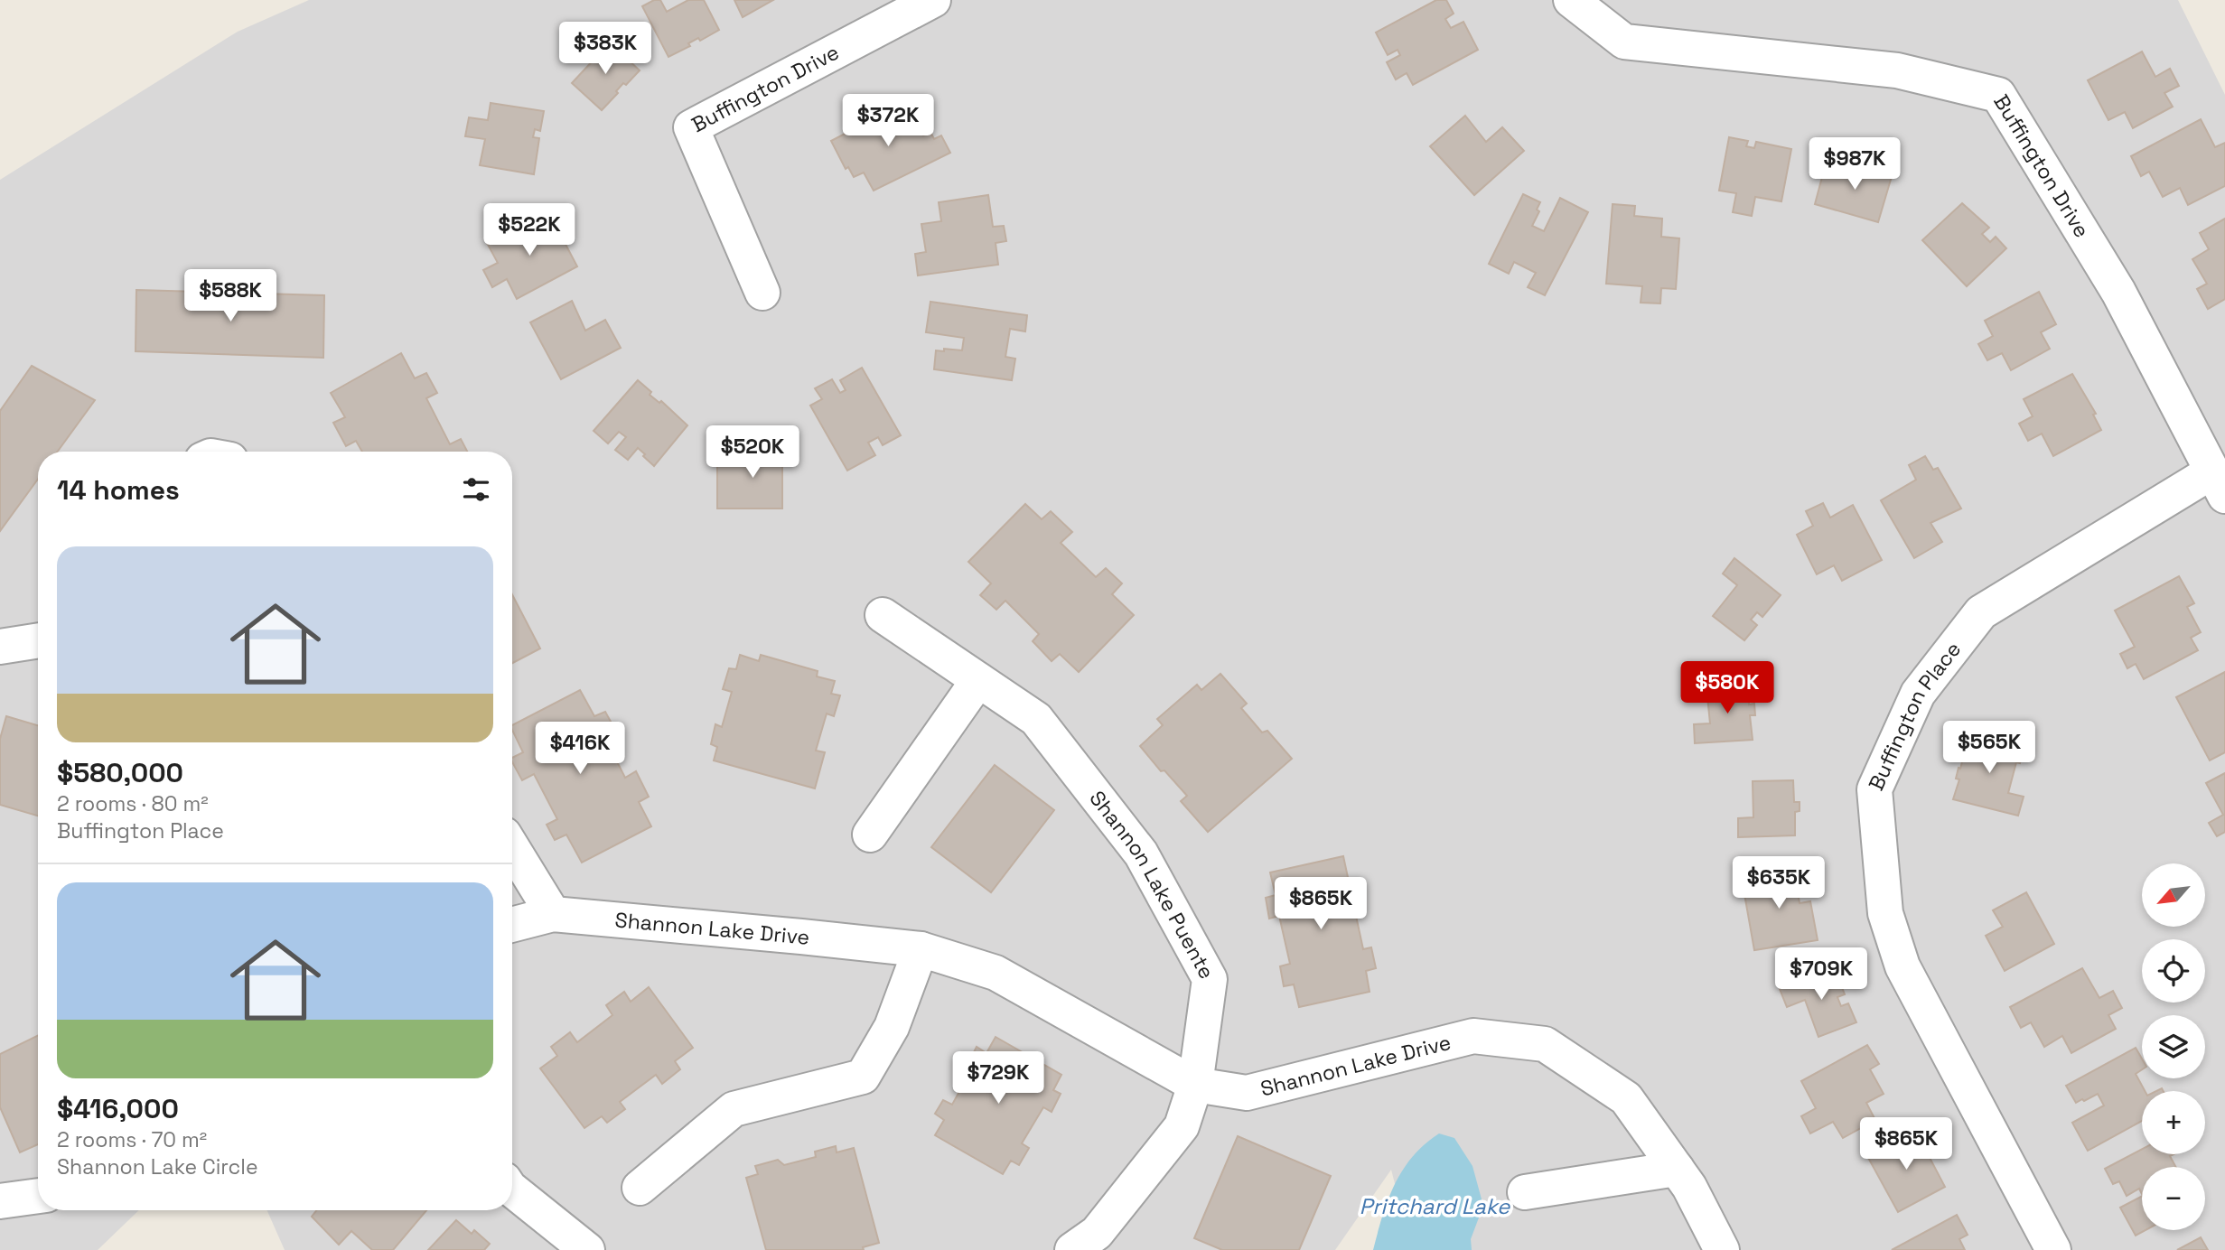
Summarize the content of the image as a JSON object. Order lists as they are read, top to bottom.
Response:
{
  "streets": {
    "street": [
      "Buffington Drive",
      "Buffington Place",
      "Shannon Lake Puente",
      "Shannon Lake Drive"
    ]
  },
  "crossings": [
    ["Buffington Drive", "Buffington Place"],
    ["Shannon Lake Puente", "Shannon Lake Drive"]
  ],
  "water": ["Pritchard Lake"],
  "north": "bottom left",
  "page": {
    "price": [
      "$383K",
      "$372K",
      "$987K",
      "$522K",
      "$588K",
      "$520K",
      "$580K",
      "$565K",
      "$416K",
      "$635K",
      "$865K",
      "$709K",
      "$729K",
      "$865K"
    ],
    "heading": "14 homes",
    "list": [
      {
        "name": "$580,000",
        "note": "2 rooms · 80 m² · Buffington Place"
      },
      {
        "name": "$416,000",
        "note": "2 rooms · 70 m² · Shannon Lake Circle"
      }
    ],
    "map_buttons": ["+", "−"]
  }
}
